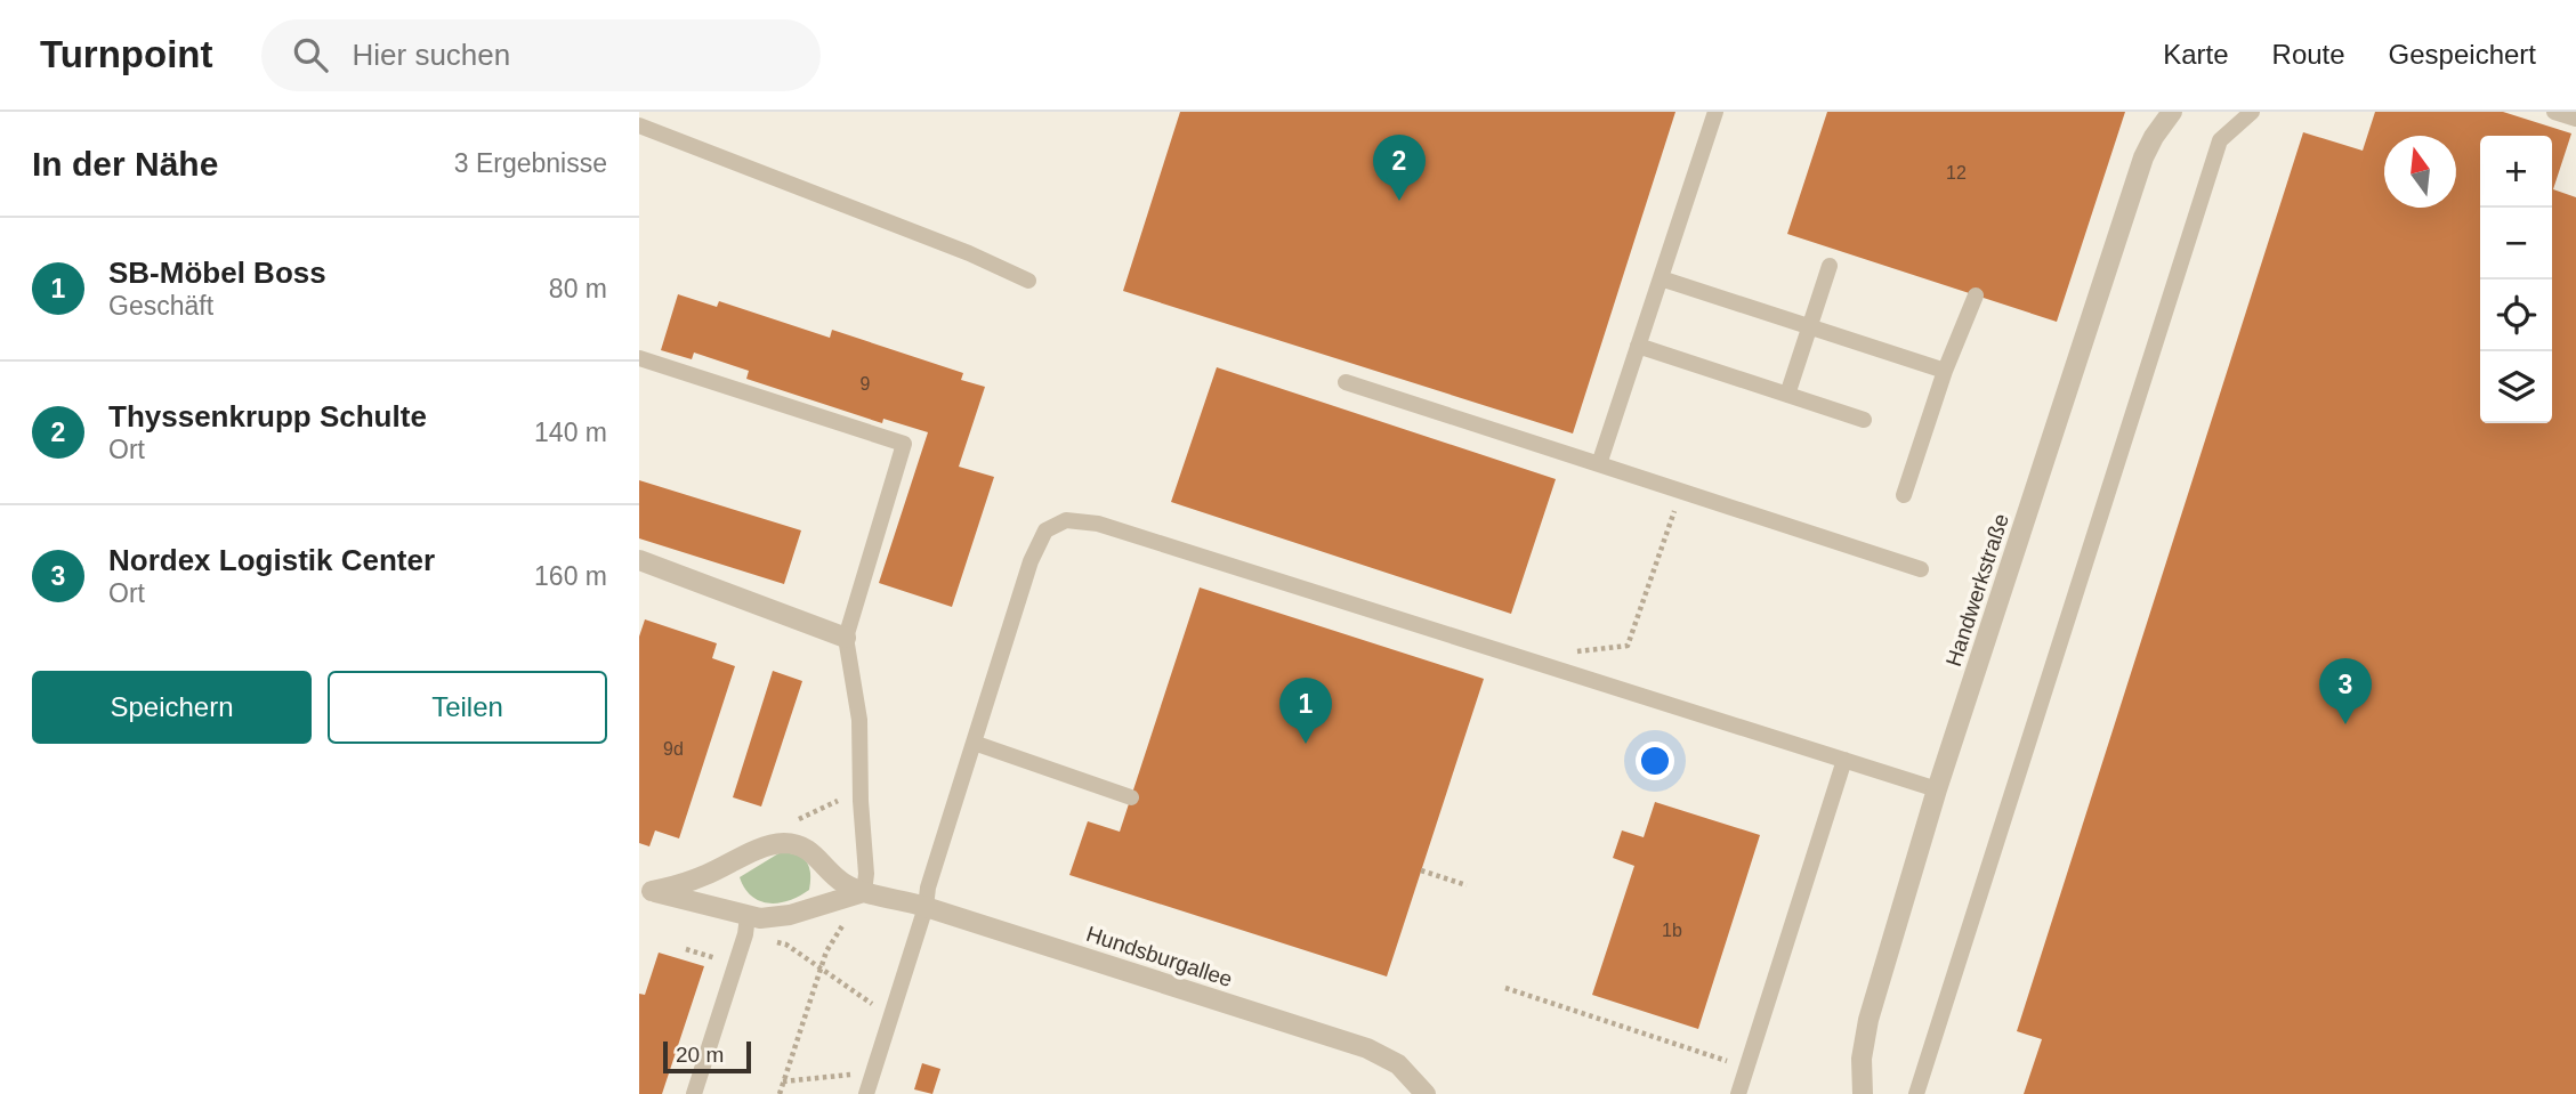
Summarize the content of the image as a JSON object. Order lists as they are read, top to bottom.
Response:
{
  "streets": {
    "street": ["Handwerkstraße", "Hundsburgallee"]
  },
  "house_numbers": [
    "12",
    "9",
    "9d",
    "1b"
  ],
  "scale_bar": "20 m",
  "north": "top",
  "page": {
    "header": "Turnpoint",
    "search": "Hier suchen",
    "nav": ["Karte", "Route", "Gespeichert"],
    "heading": ["In der Nähe", "3 Ergebnisse"],
    "pins": ["2", "3", "1"],
    "map_buttons": ["+", "−"],
    "list": [
      {
        "mark": "1",
        "name": "SB-Möbel Boss",
        "note": "Geschäft",
        "value": "80 m"
      },
      {
        "mark": "2",
        "name": "Thyssenkrupp Schulte",
        "note": "Ort",
        "value": "140 m"
      },
      {
        "mark": "3",
        "name": "Nordex Logistik Center",
        "note": "Ort",
        "value": "160 m"
      }
    ],
    "buttons": ["Speichern", "Teilen"],
    "scale": "20 m"
  }
}
